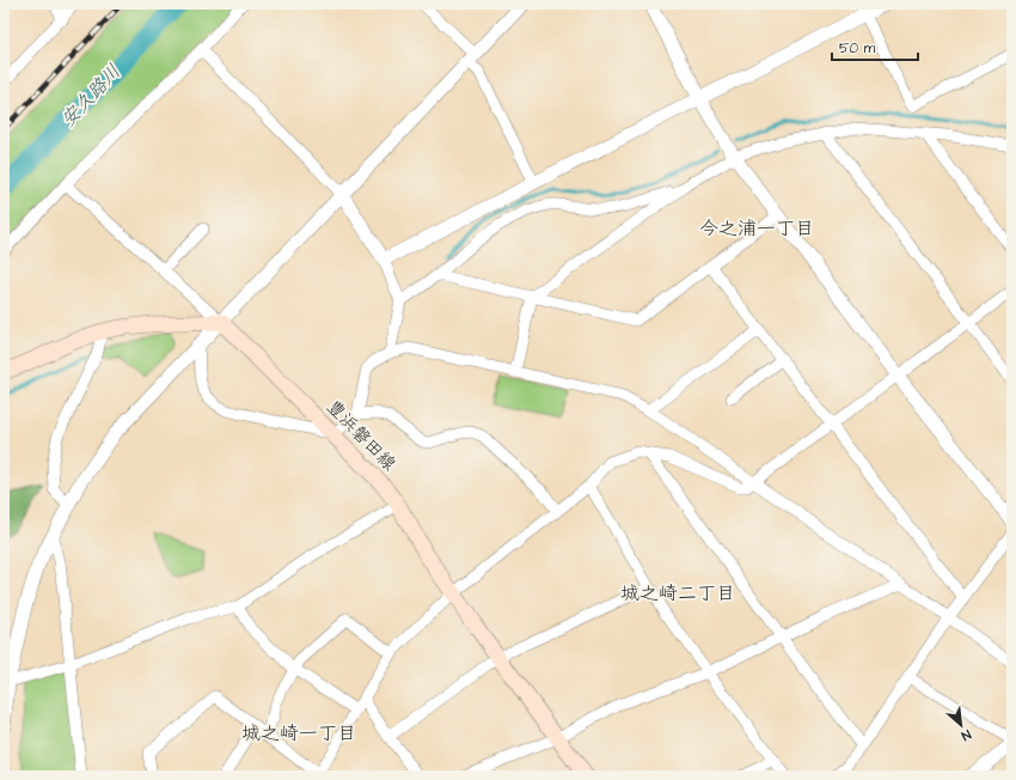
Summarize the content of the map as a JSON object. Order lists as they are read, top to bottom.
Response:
{
  "streets": {
    "main road": ["豊浜磐田線"]
  },
  "districts": ["今之浦一丁目", "城之崎二丁目", "城之崎一丁目"],
  "water": ["安久路川"],
  "scale_bar": "50 m",
  "north": "bottom right"
}
